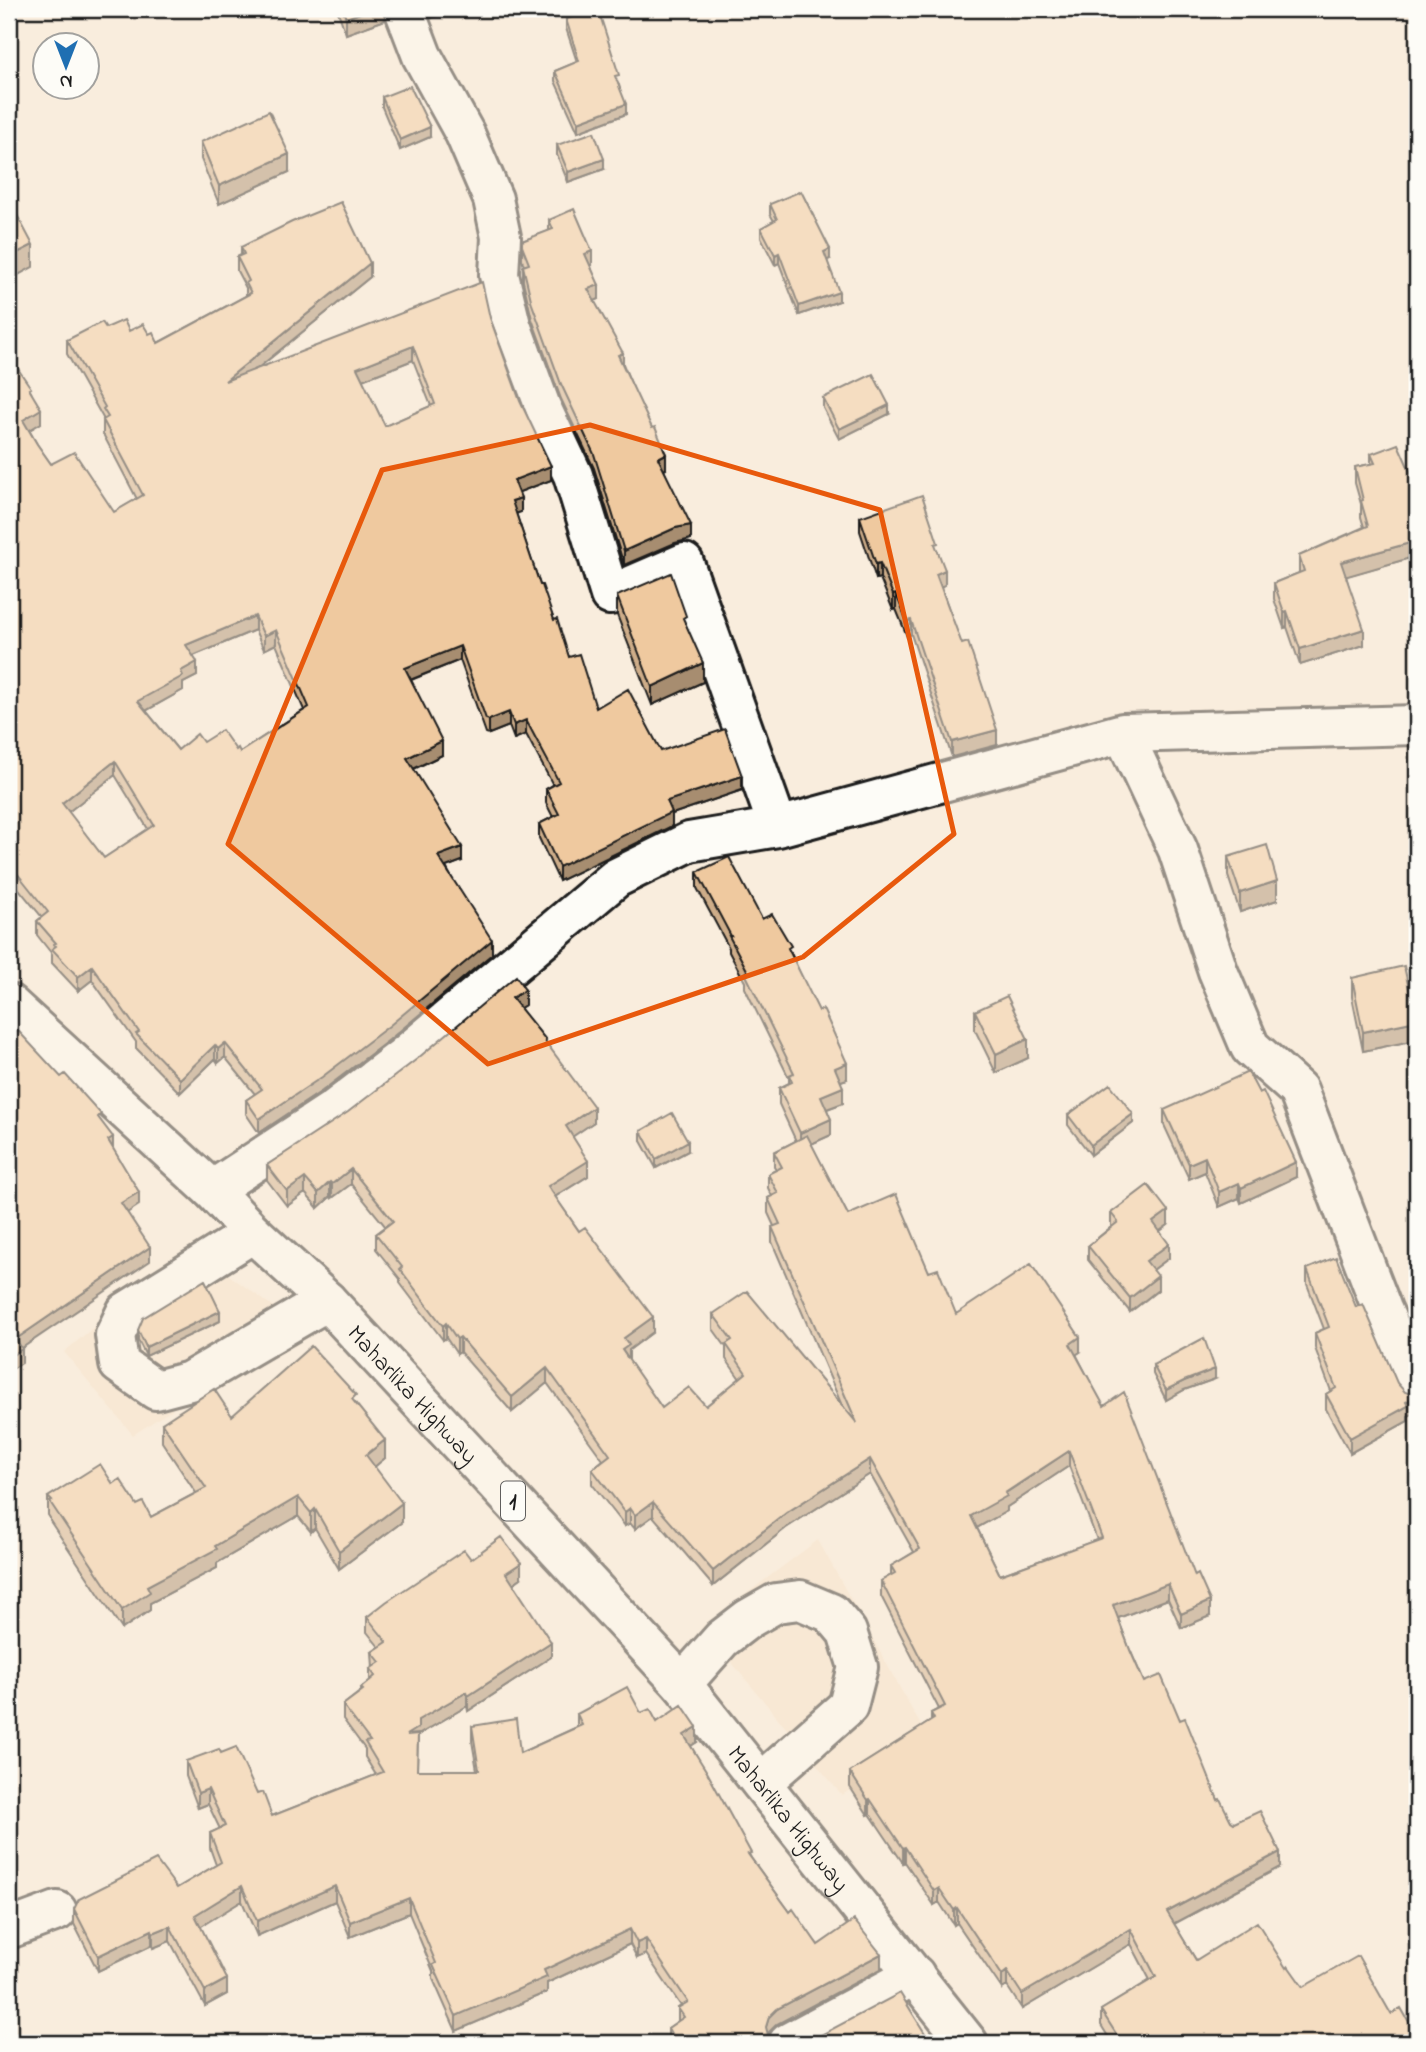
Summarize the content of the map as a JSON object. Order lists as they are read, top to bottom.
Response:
{
  "streets": {
    "main road": ["Maharlika Highway", "1"]
  },
  "north": "bottom"
}
